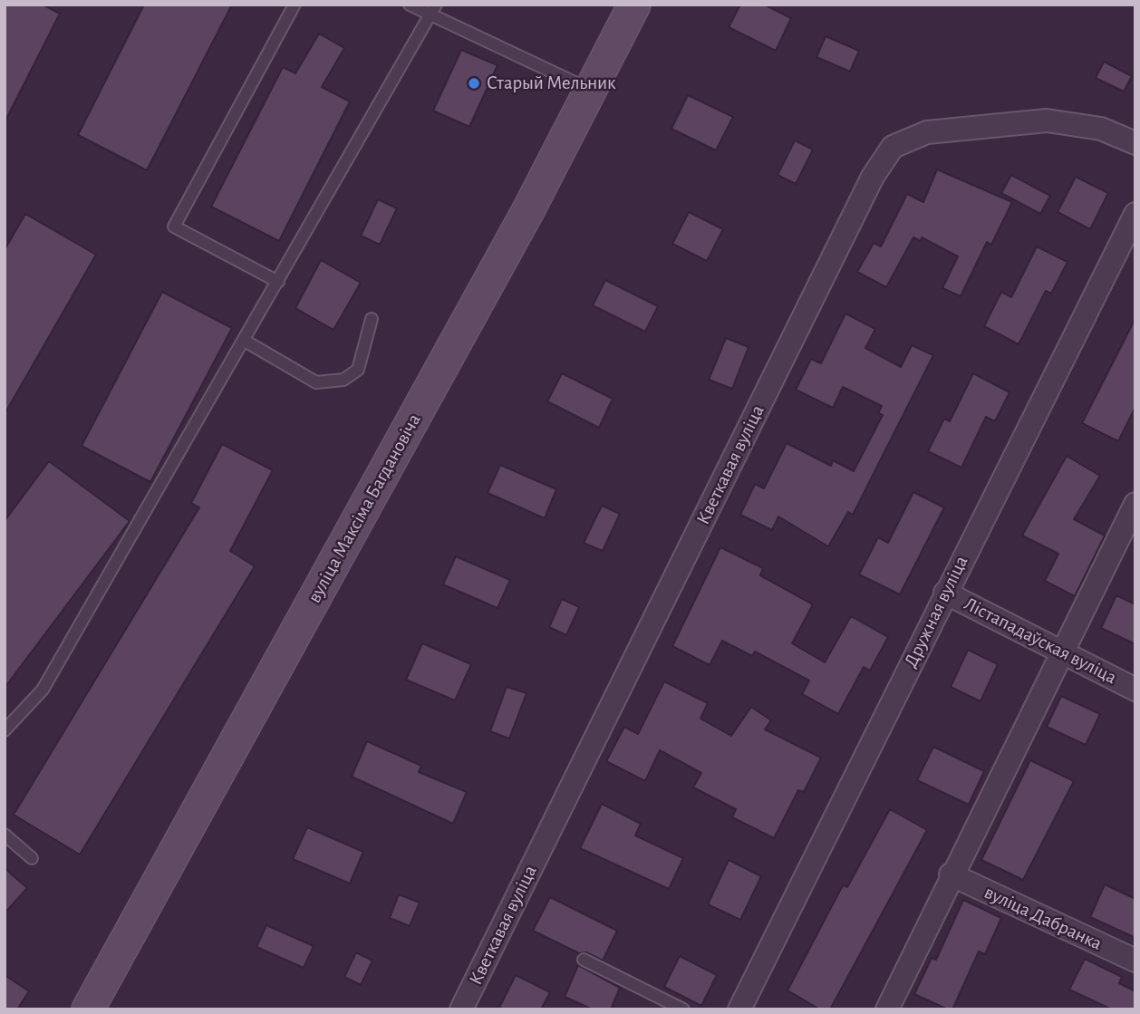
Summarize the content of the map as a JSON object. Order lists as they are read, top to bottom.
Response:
{
  "streets": {
    "main road": ["вуліца Максіма Багдановіча"],
    "street": [
      "Кветкавая вуліца",
      "Дружная вуліца",
      "Лістападаўская вуліца",
      "вуліца Дабранка"
    ]
  },
  "crossings": [
    ["Дружная вуліца", "Лістападаўская вуліца"]
  ],
  "places": ["Старый Мельник"]
}
